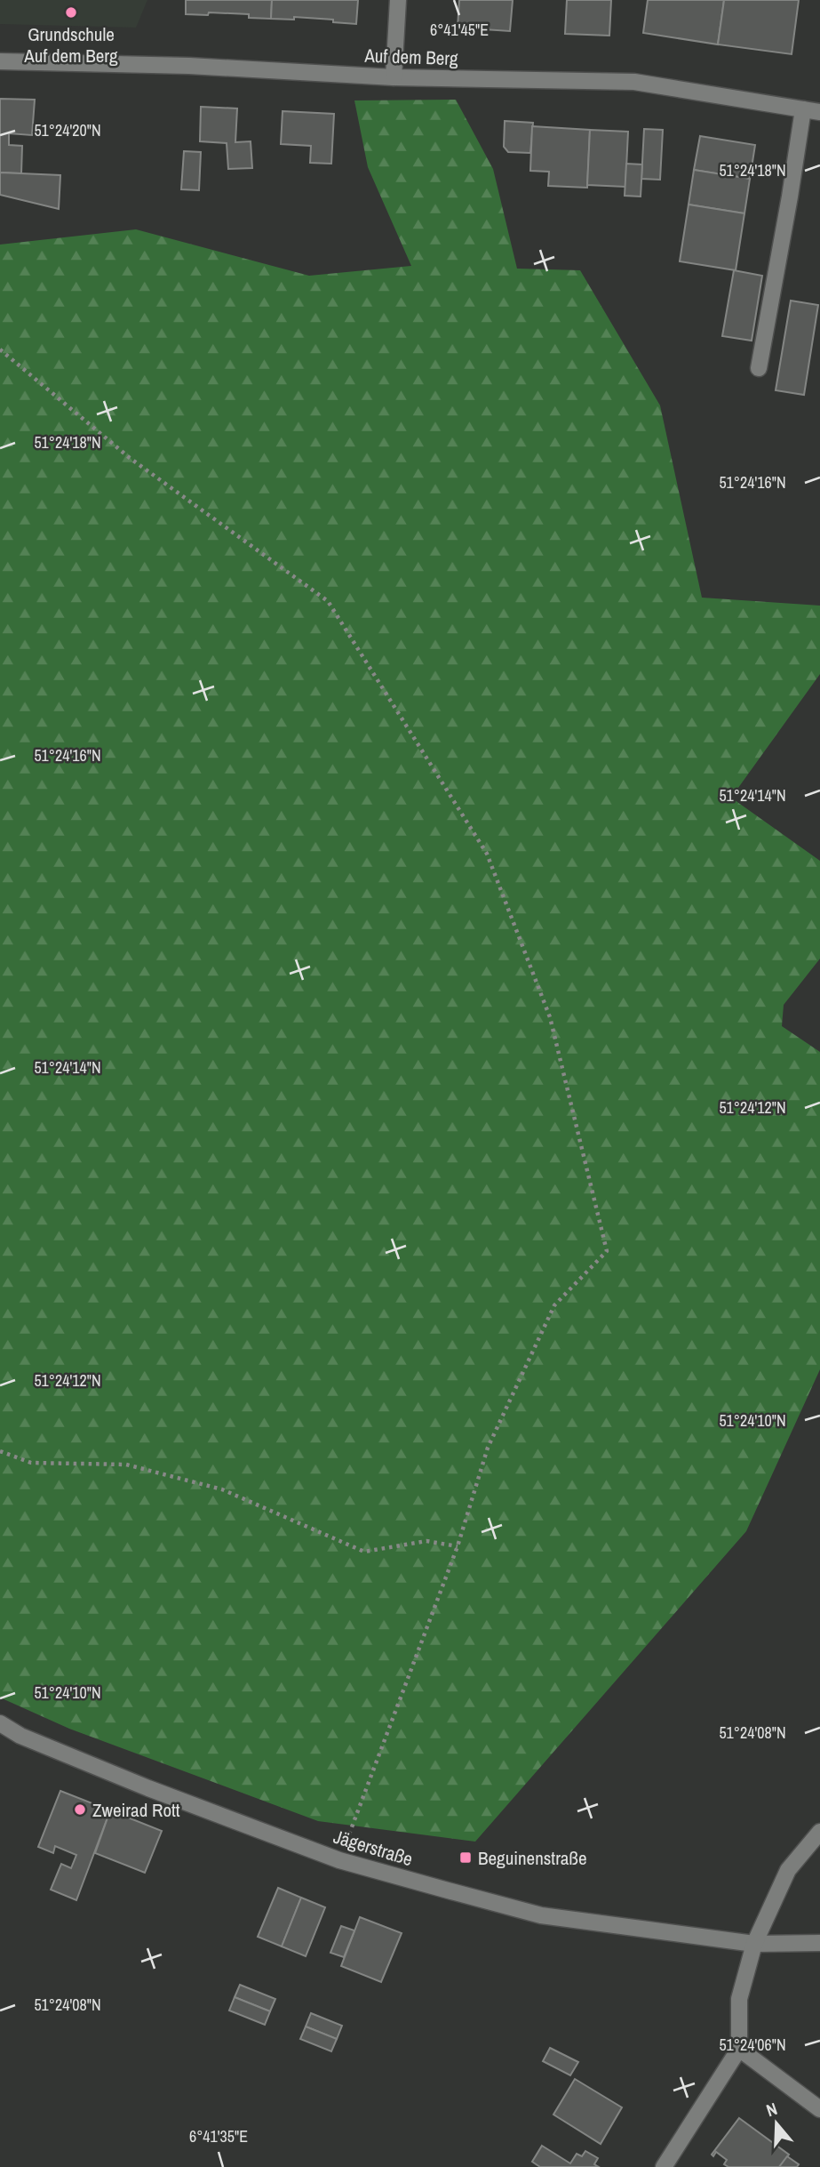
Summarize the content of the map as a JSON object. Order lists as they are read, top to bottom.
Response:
{
  "streets": {
    "street": ["Auf dem Berg", "Jägerstraße"]
  },
  "places": {
    "other": ["Grundschule Auf dem Berg", "Zweirad Rott"],
    "transit": ["Beguinenstraße"]
  },
  "north": "top",
  "coordinates": [
    "6°41'45\"E",
    "51°24'20\"N",
    "51°24'18\"N",
    "51°24'16\"N",
    "51°24'14\"N",
    "51°24'12\"N",
    "51°24'10\"N",
    "51°24'08\"N",
    "51°24'06\"N",
    "6°41'35\"E"
  ]
}
